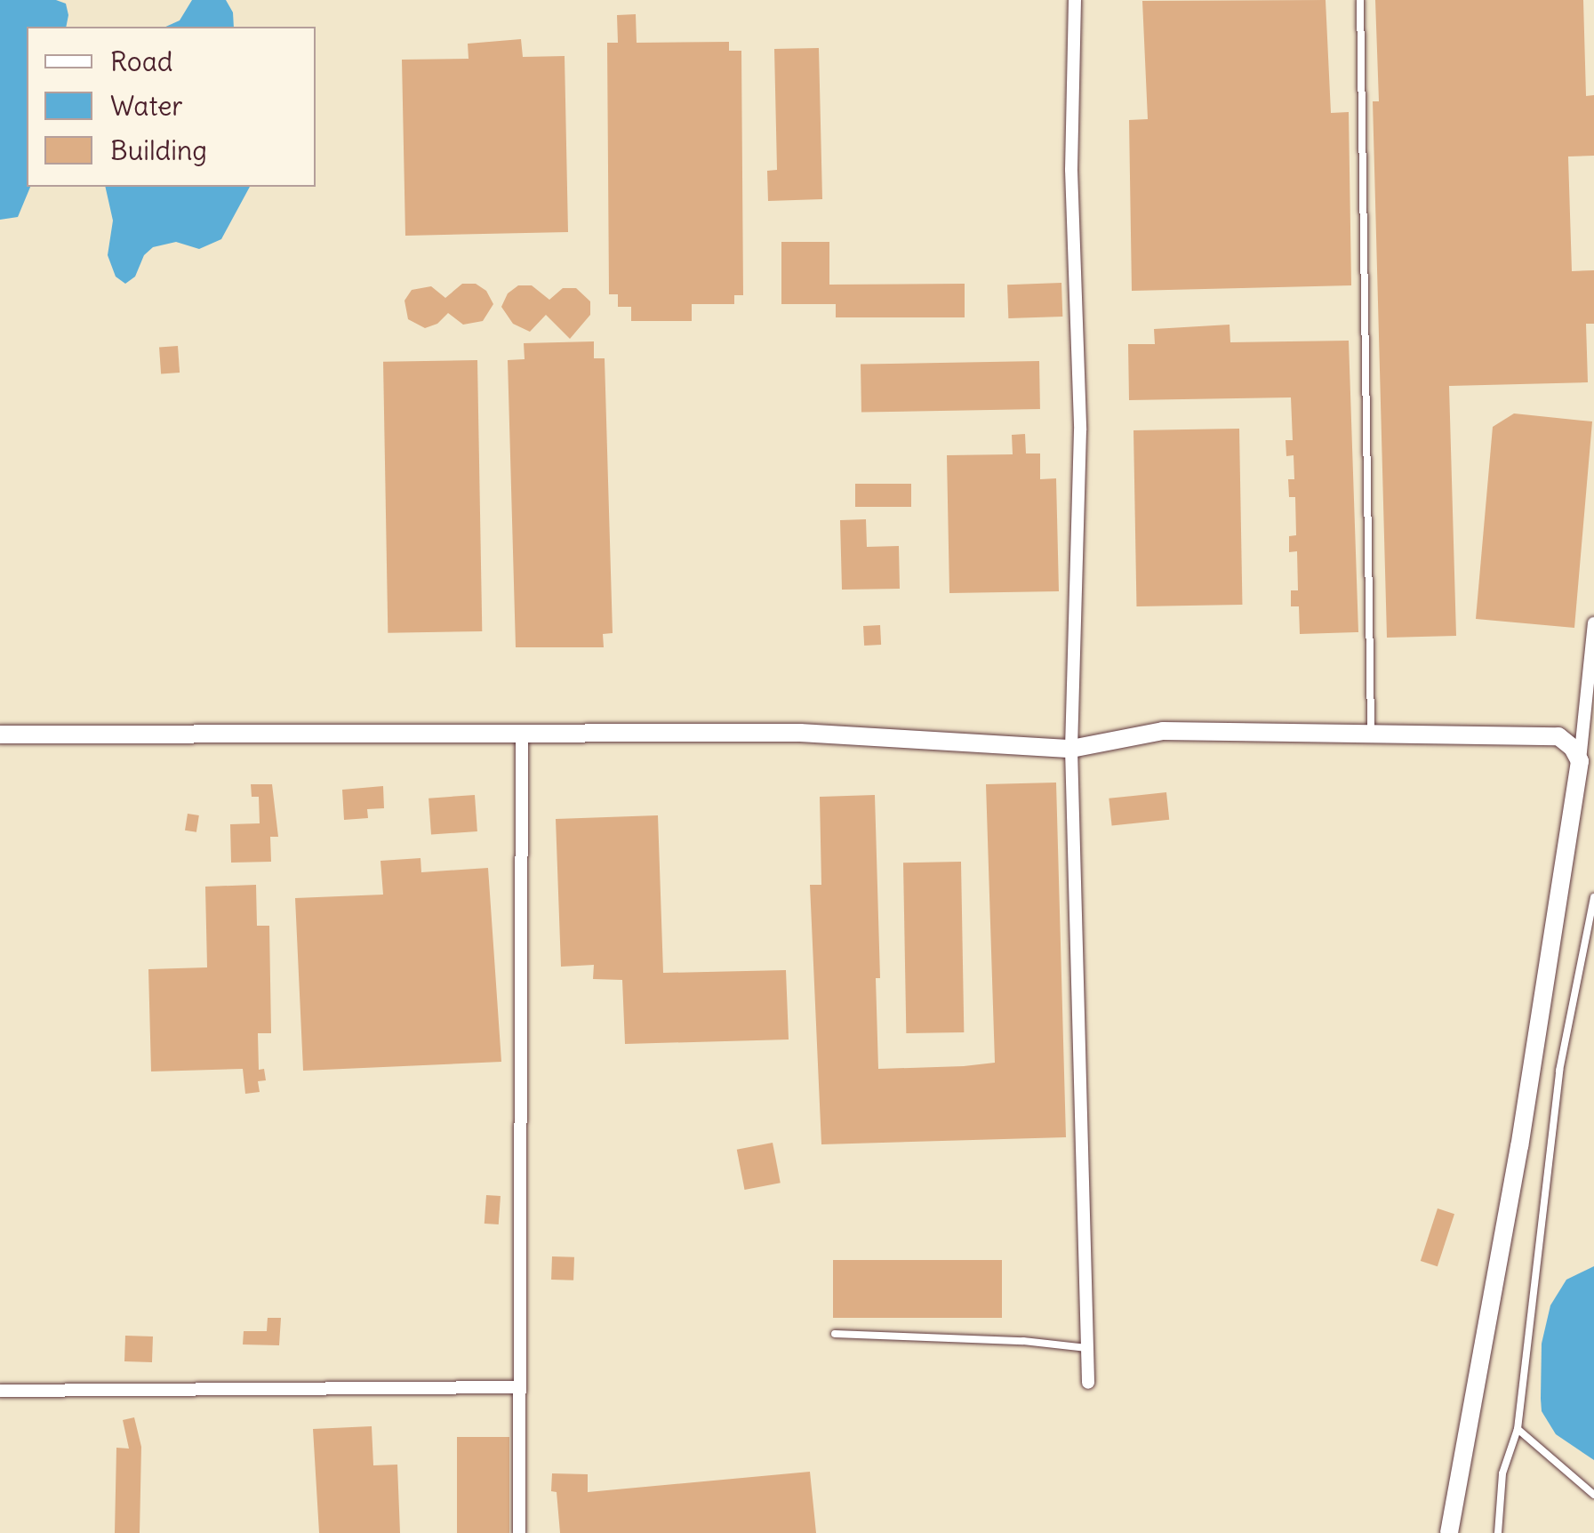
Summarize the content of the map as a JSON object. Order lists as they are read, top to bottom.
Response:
{
  "legend": ["Road", "Water", "Building"]
}
